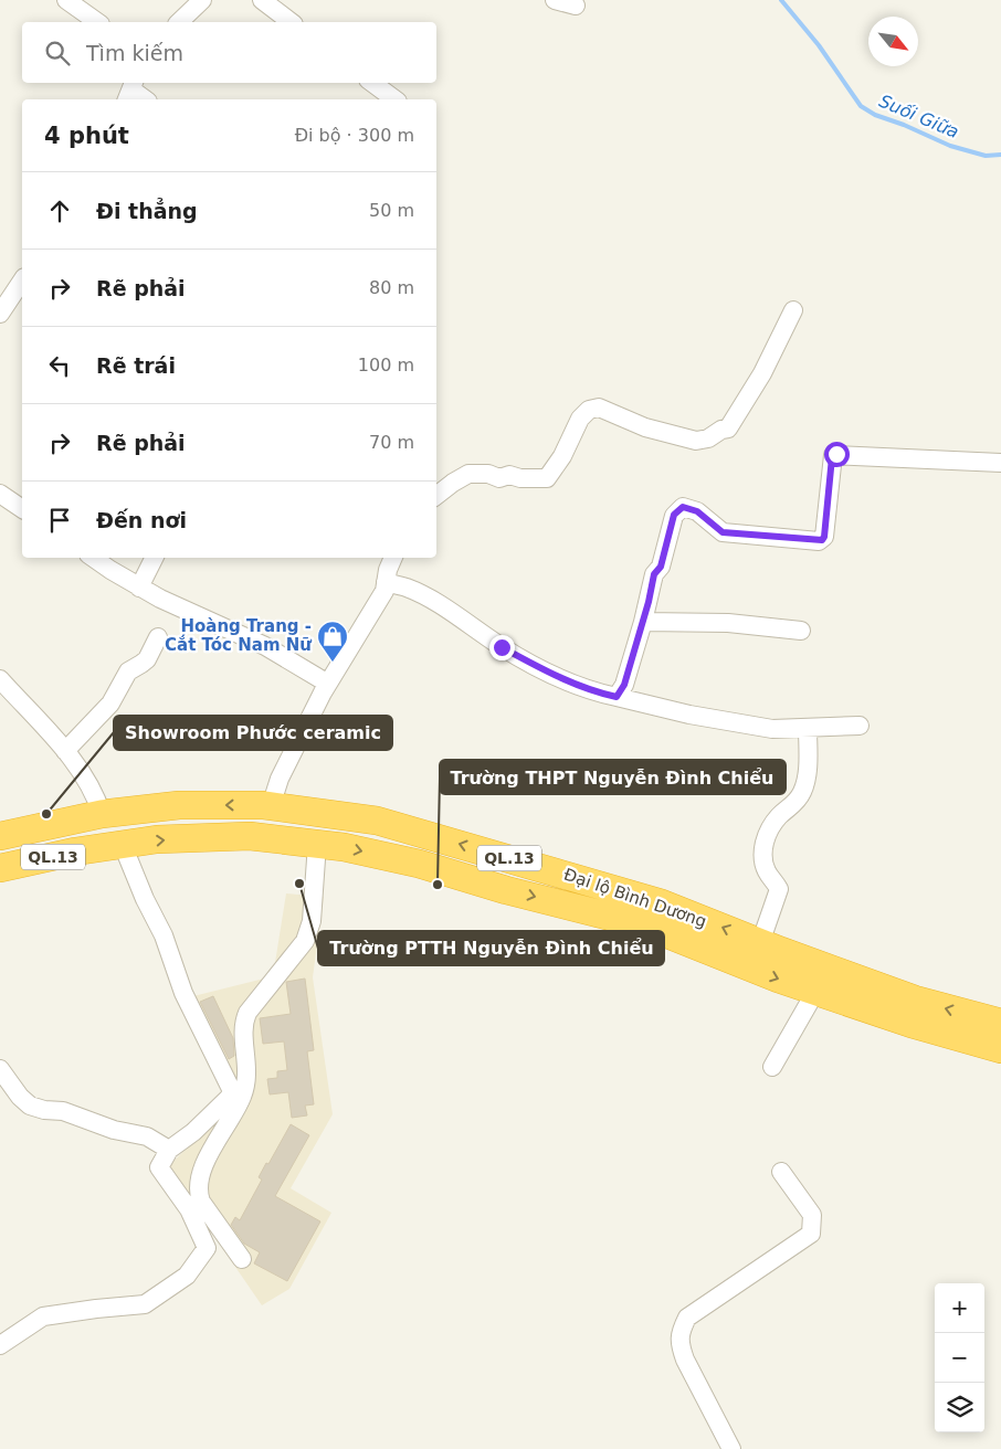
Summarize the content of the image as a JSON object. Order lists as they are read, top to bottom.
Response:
{
  "streets": {
    "highway": ["QL.13", "Đại lộ Bình Dương"]
  },
  "water": ["Suối Giữa"],
  "places": {
    "shop": ["Hoàng Trang - Cắt Tóc Nam Nữ"],
    "other": ["Showroom Phước ceramic", "Trường PTTH Nguyễn Đình Chiểu", "Trường THPT Nguyễn Đình Chiểu"]
  },
  "north": "bottom right",
  "page": {
    "search": "Tìm kiếm",
    "heading": ["4 phút", "Đi bộ · 300 m"],
    "list": [
      ["Đi thẳng", "50 m"],
      ["Rẽ phải", "80 m"],
      ["Rẽ trái", "100 m"],
      ["Rẽ phải", "70 m"],
      "Đến nơi"
    ],
    "map_buttons": ["+", "−"]
  }
}
